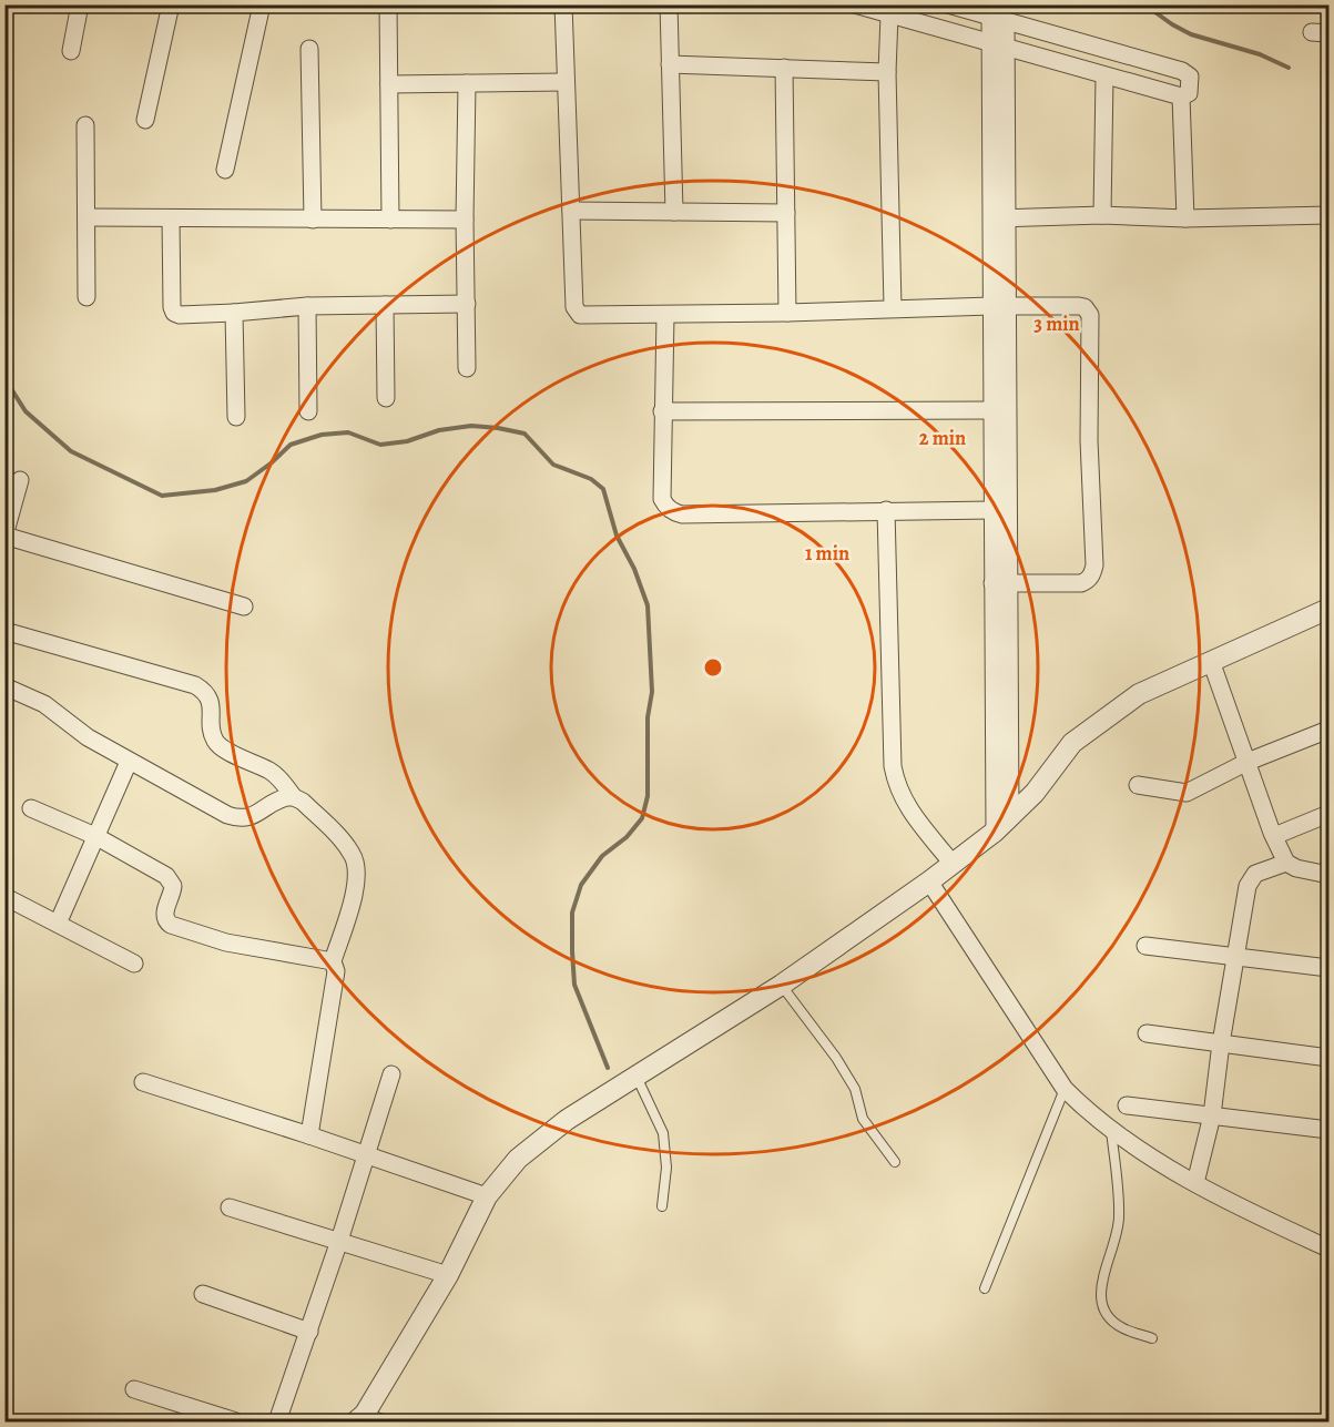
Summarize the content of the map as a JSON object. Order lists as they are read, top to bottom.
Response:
{
  "rings": ["3 min", "2 min", "1 min"]
}
